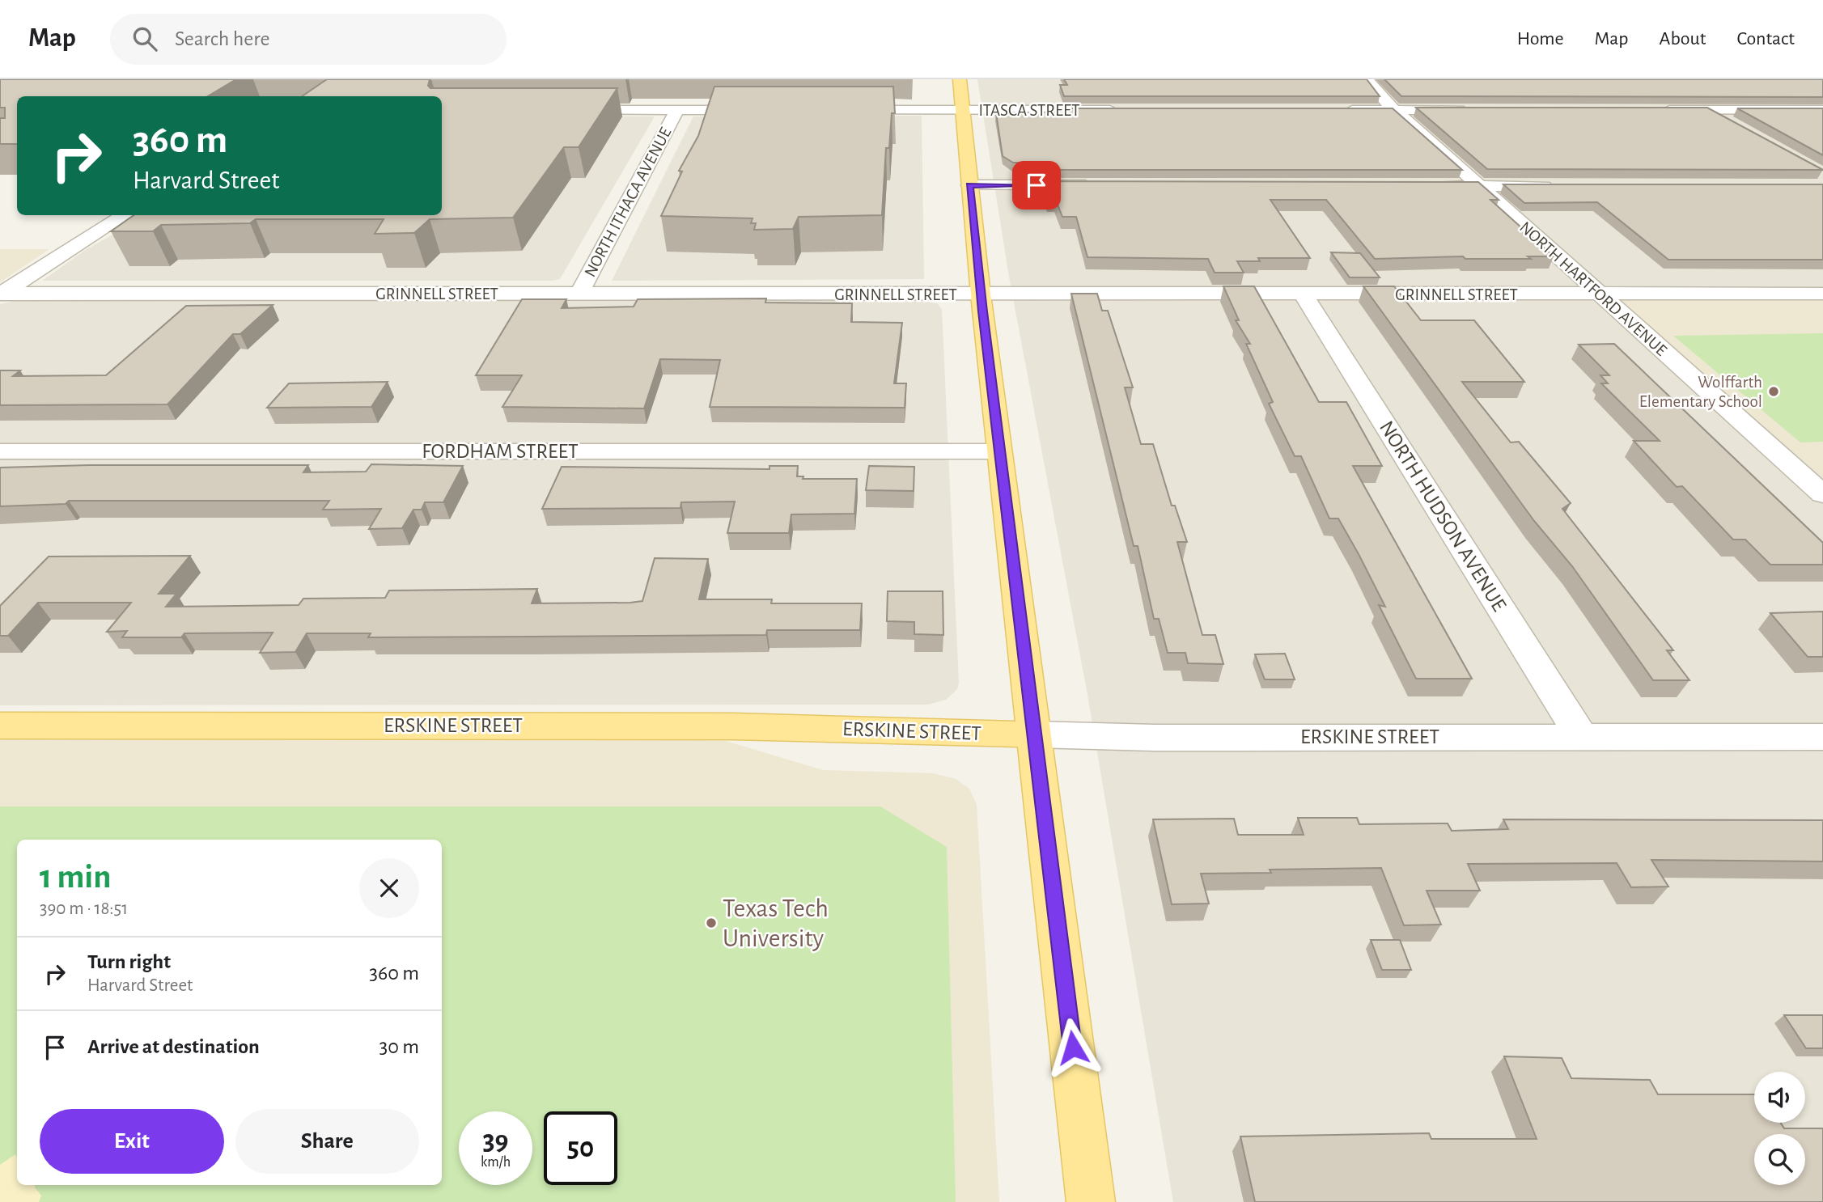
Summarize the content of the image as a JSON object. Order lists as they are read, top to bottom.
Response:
{
  "streets": {
    "main road": ["ERSKINE STREET"],
    "street": [
      "ITASCA STREET",
      "NORTH ITHACA AVENUE",
      "NORTH HARTFORD AVENUE",
      "GRINNELL STREET",
      "FORDHAM STREET",
      "NORTH HUDSON AVENUE"
    ]
  },
  "crossings": [
    ["NORTH ITHACA AVENUE", "GRINNELL STREET"],
    ["NORTH HARTFORD AVENUE", "GRINNELL STREET"],
    ["GRINNELL STREET", "NORTH HUDSON AVENUE"],
    ["NORTH HUDSON AVENUE", "ERSKINE STREET"]
  ],
  "places": ["Wolffarth Elementary School", "Texas Tech University"],
  "page": {
    "header": "Map",
    "search": "Search here",
    "nav": [
      "Home",
      "Map",
      "About",
      "Contact"
    ],
    "turn": ["360 m", "Harvard Street"],
    "heading": ["1 min", "390 m · 18:51"],
    "list": [
      {
        "name": "Turn right",
        "note": "Harvard Street",
        "value": "360 m"
      },
      {
        "name": "Arrive at destination",
        "value": "30 m"
      }
    ],
    "buttons": ["Exit", "Share"],
    "speed": "39 km/h",
    "limit": "50"
  }
}
